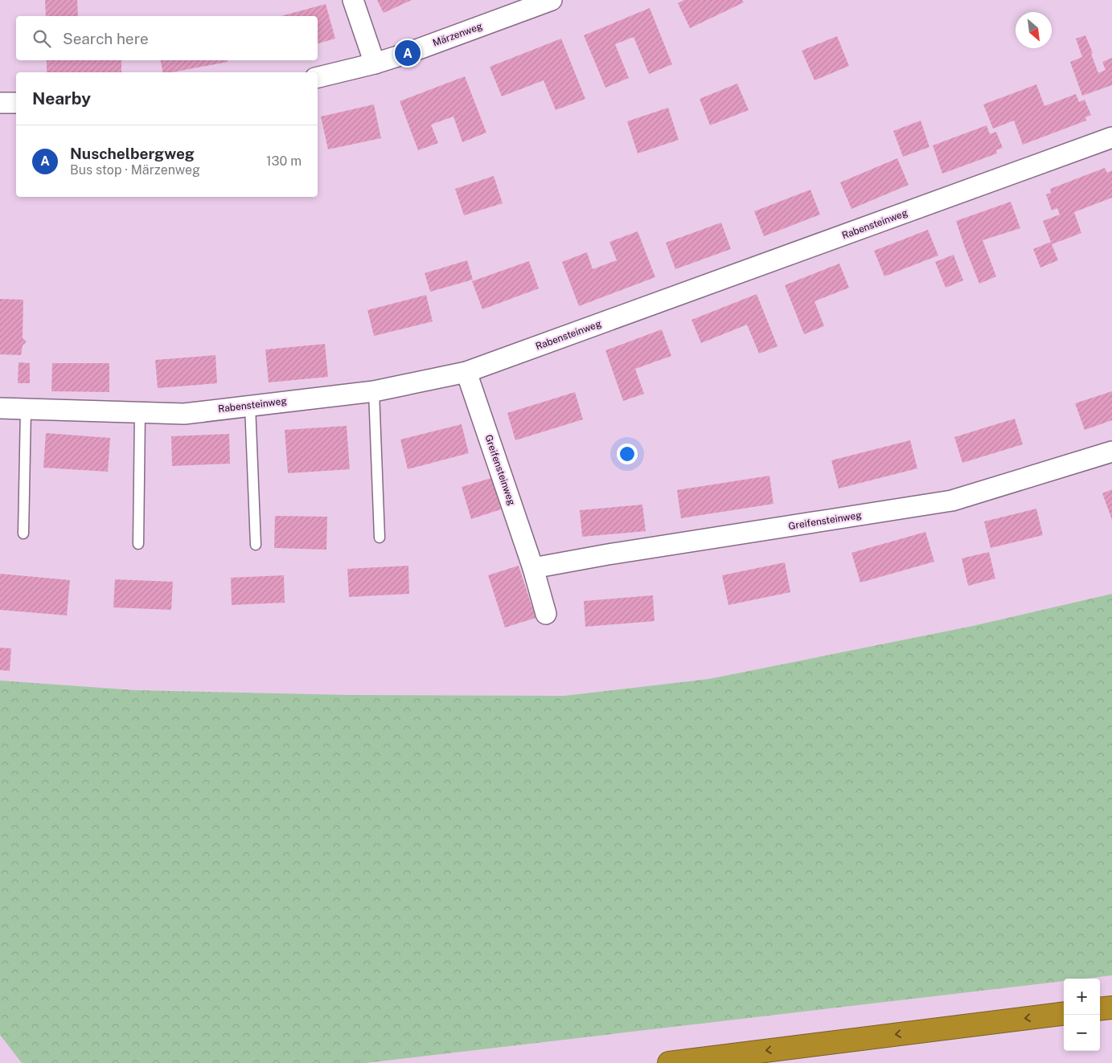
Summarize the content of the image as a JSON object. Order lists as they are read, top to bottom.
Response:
{
  "streets": {
    "street": ["Märzenweg", "Rabensteinweg", "Greifensteinweg"]
  },
  "crossings": [
    ["Rabensteinweg", "Greifensteinweg"]
  ],
  "north": "bottom right",
  "page": {
    "search": "Search here",
    "pins": "A",
    "heading": "Nearby",
    "list": [
      {
        "mark": "A",
        "name": "Nuschelbergweg",
        "note": "Bus stop · Märzenweg",
        "value": "130 m"
      }
    ],
    "map_buttons": ["+", "−"]
  }
}
